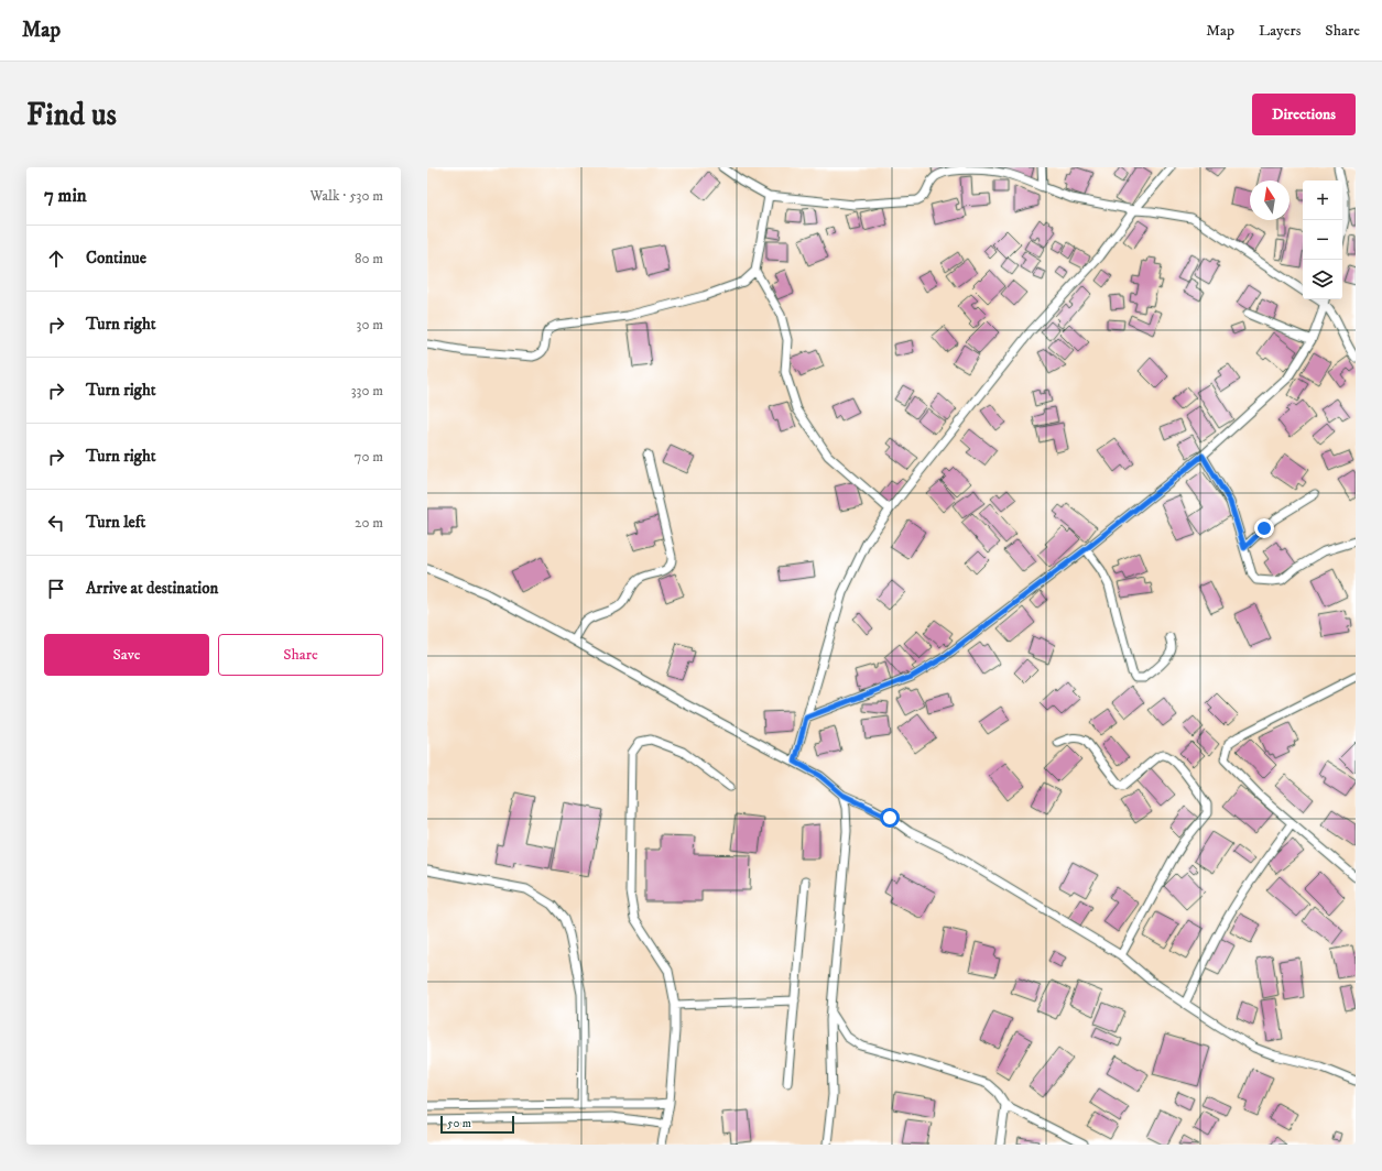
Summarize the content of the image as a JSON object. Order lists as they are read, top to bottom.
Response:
{
  "scale_bar": "50 m",
  "north": "top",
  "page": {
    "header": "Map",
    "nav": ["Map", "Layers", "Share"],
    "buttons": [
      "Directions",
      ["Save", "Share"]
    ],
    "title": "Find us",
    "heading": ["7 min", "Walk · 530 m"],
    "map_buttons": ["+", "−"],
    "list": [
      ["Continue", "80 m"],
      ["Turn right", "30 m"],
      ["Turn right", "330 m"],
      ["Turn right", "70 m"],
      ["Turn left", "20 m"],
      "Arrive at destination"
    ],
    "scale": "50 m"
  }
}
